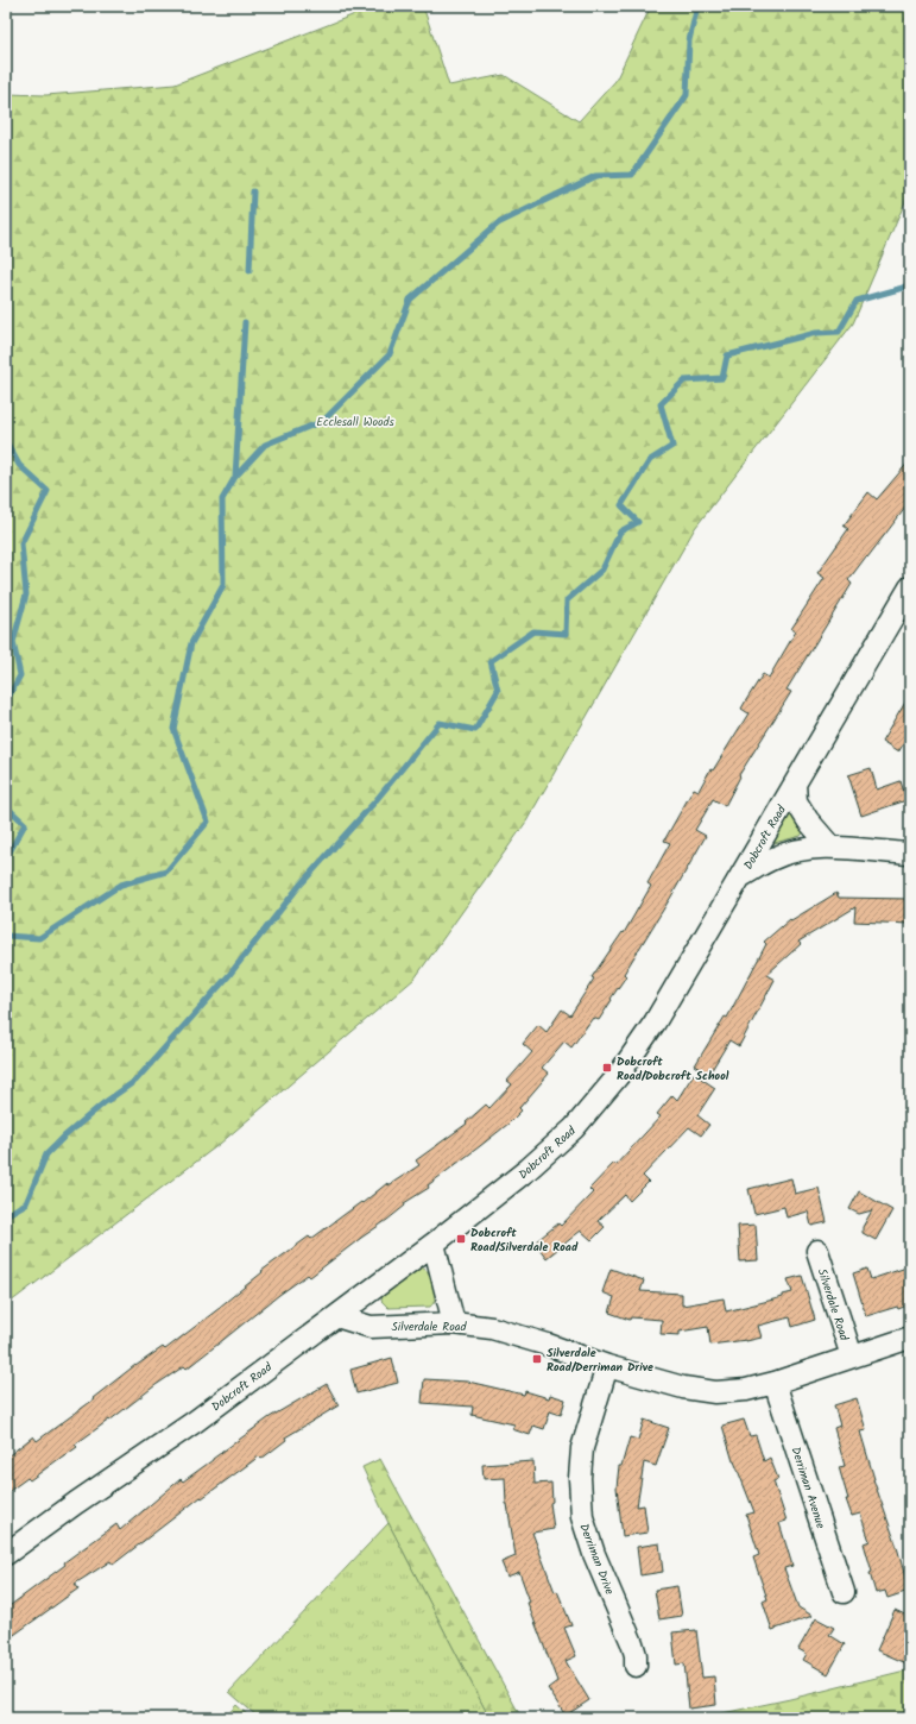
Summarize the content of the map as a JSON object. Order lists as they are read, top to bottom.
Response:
{
  "streets": {
    "street": [
      "Dobcroft Road",
      "Silverdale Road",
      "Derriman Avenue",
      "Derriman Drive"
    ]
  },
  "crossings": [
    ["Dobcroft Road", "Silverdale Road"],
    ["Silverdale Road", "Derriman Avenue"],
    ["Silverdale Road", "Derriman Drive"]
  ],
  "parks": ["Ecclesall Woods"],
  "places": {
    "transit": ["Dobcroft Road/Dobcroft School", "Dobcroft Road/Silverdale Road", "Silverdale Road/Derriman Drive"]
  }
}
